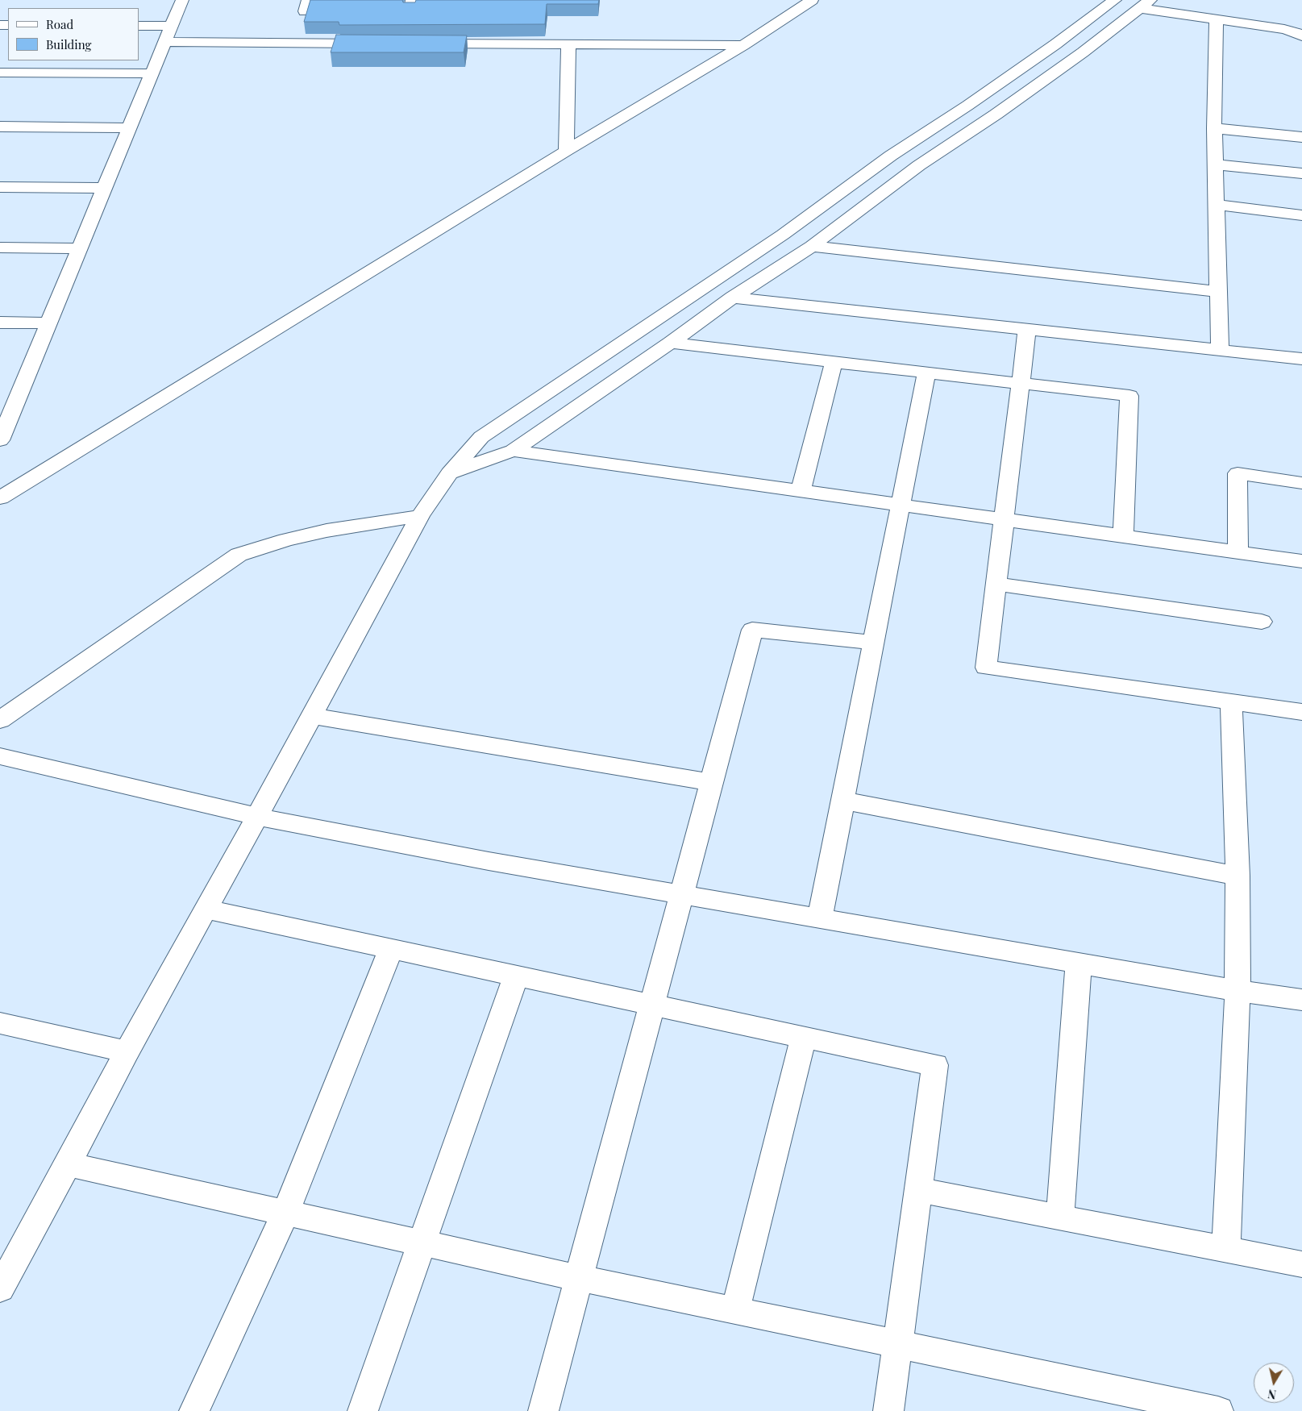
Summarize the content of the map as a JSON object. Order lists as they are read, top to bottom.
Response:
{
  "legend": ["Road", "Building"],
  "north": "bottom"
}
